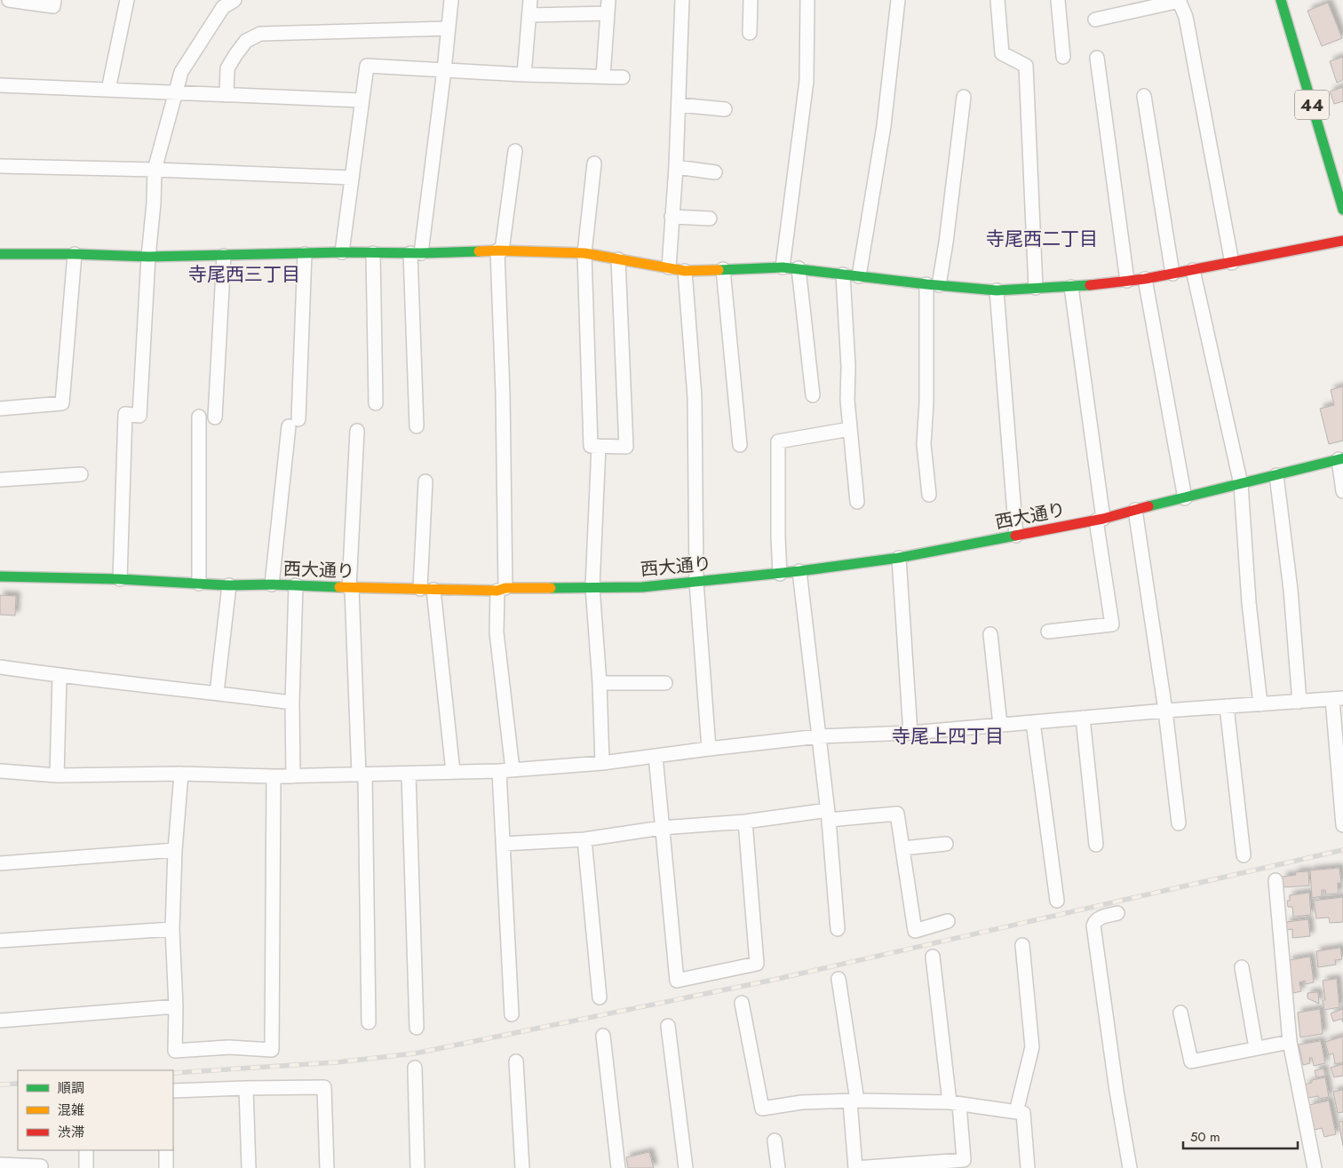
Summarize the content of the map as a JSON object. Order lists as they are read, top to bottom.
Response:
{
  "streets": {
    "street": ["44", "西大通り"]
  },
  "districts": ["寺尾西二丁目", "寺尾西三丁目", "寺尾上四丁目"],
  "legend": ["順調", "混雑", "渋滞"],
  "scale_bar": "50 m"
}
